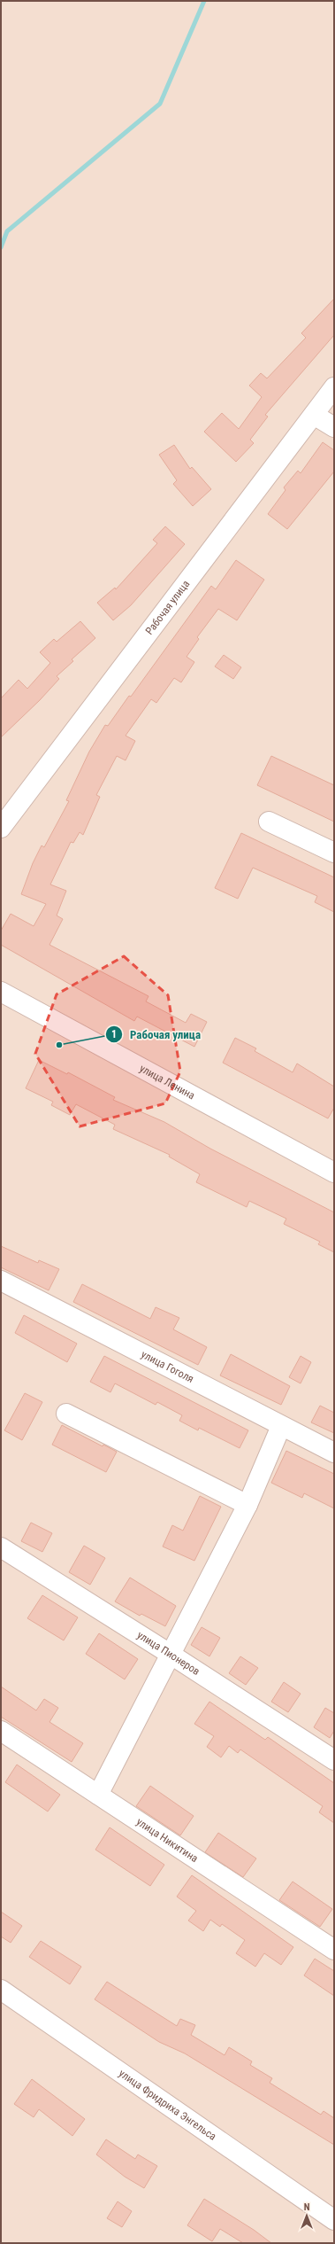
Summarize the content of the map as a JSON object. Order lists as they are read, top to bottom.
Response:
{
  "streets": {
    "street": [
      "Рабочая улица",
      "улица Ленина",
      "улица Гоголя",
      "улица Пионеров",
      "улица Никитина",
      "улица Фридриха Энгельса"
    ]
  },
  "places": ["Рабочая улица"],
  "north": "top"
}
